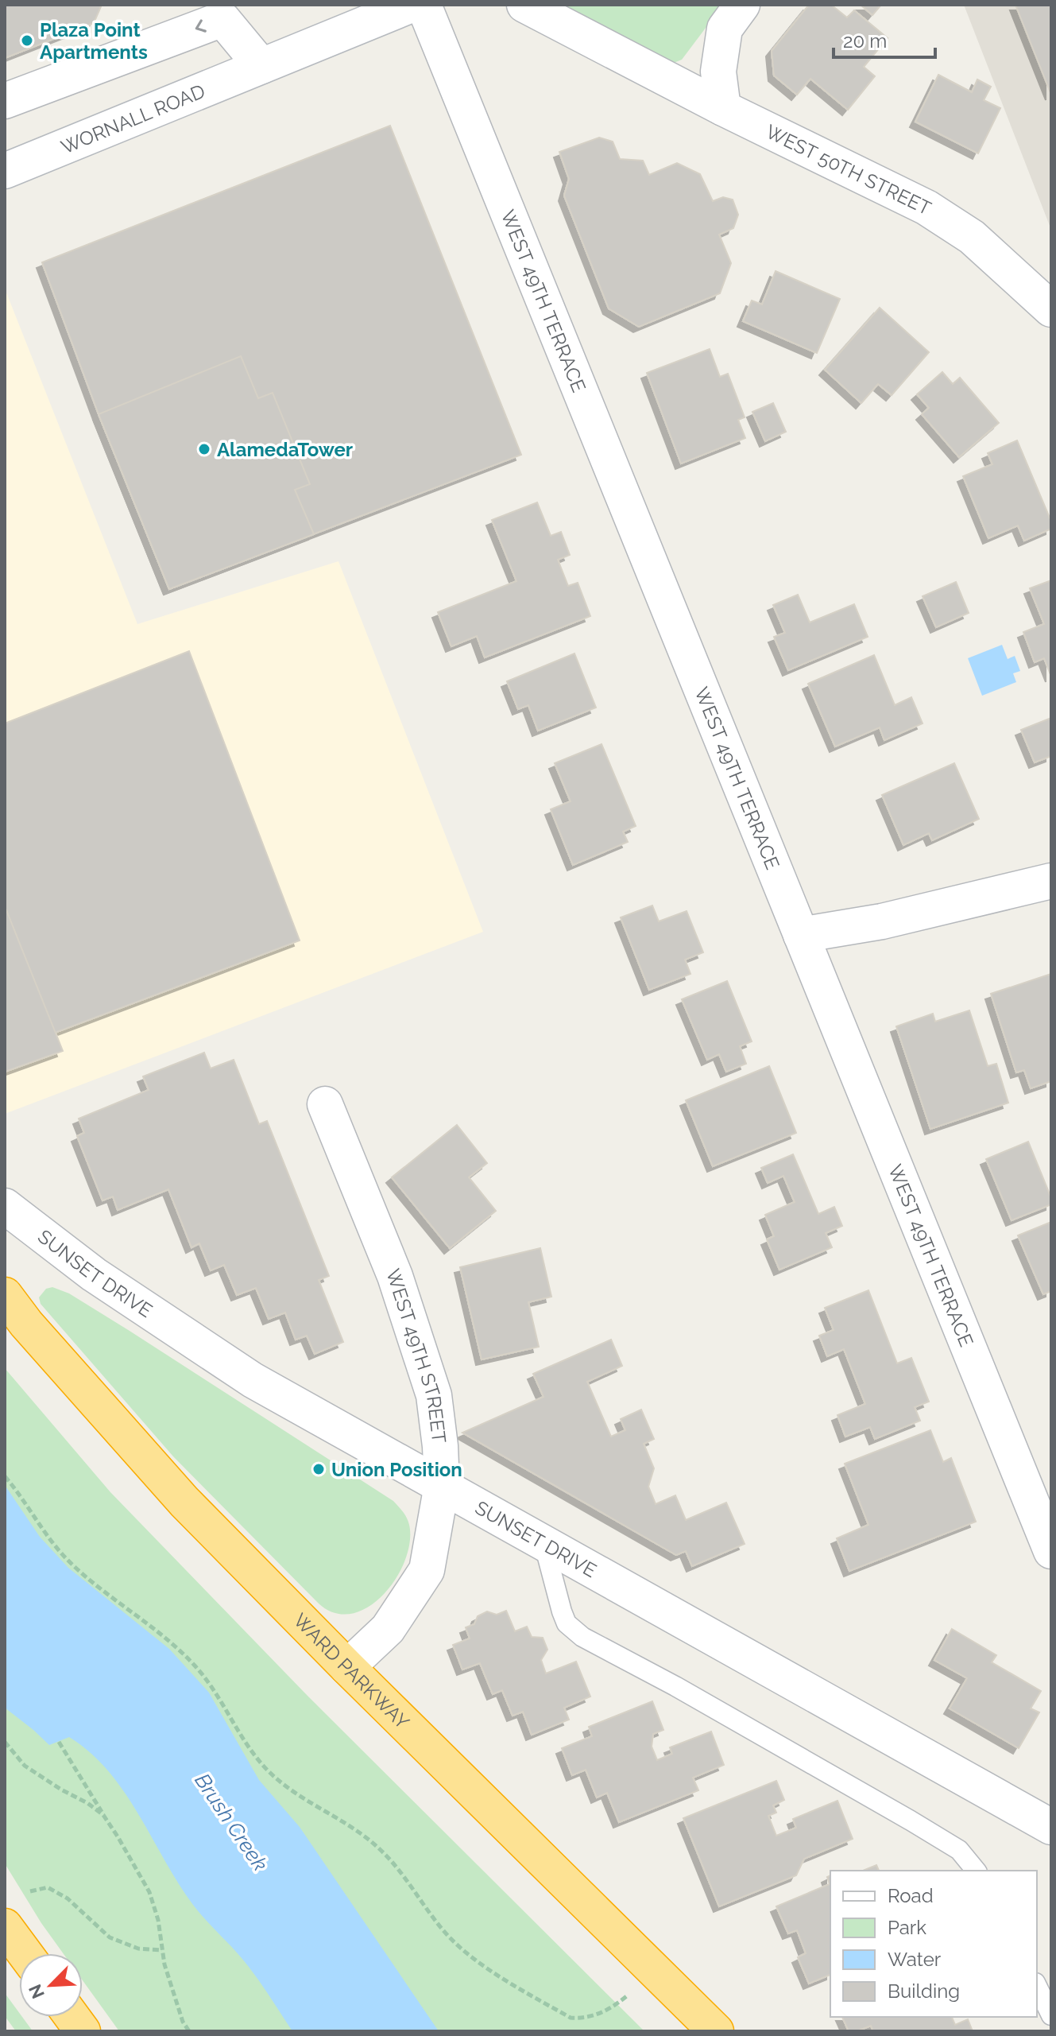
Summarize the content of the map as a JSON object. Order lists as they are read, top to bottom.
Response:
{
  "streets": {
    "highway": ["WARD PARKWAY"],
    "street": [
      "WORNALL ROAD",
      "WEST 50TH STREET",
      "WEST 49TH TERRACE",
      "SUNSET DRIVE",
      "WEST 49TH STREET"
    ]
  },
  "crossings": [
    ["SUNSET DRIVE", "WEST 49TH STREET"],
    ["WEST 49TH STREET", "WARD PARKWAY"]
  ],
  "water": ["Brush Creek"],
  "places": ["Plaza Point Apartments", "AlamedaTower", "Union Position"],
  "legend": [
    "Road",
    "Park",
    "Water",
    "Building"
  ],
  "scale_bar": "20 m",
  "north": "bottom left"
}
